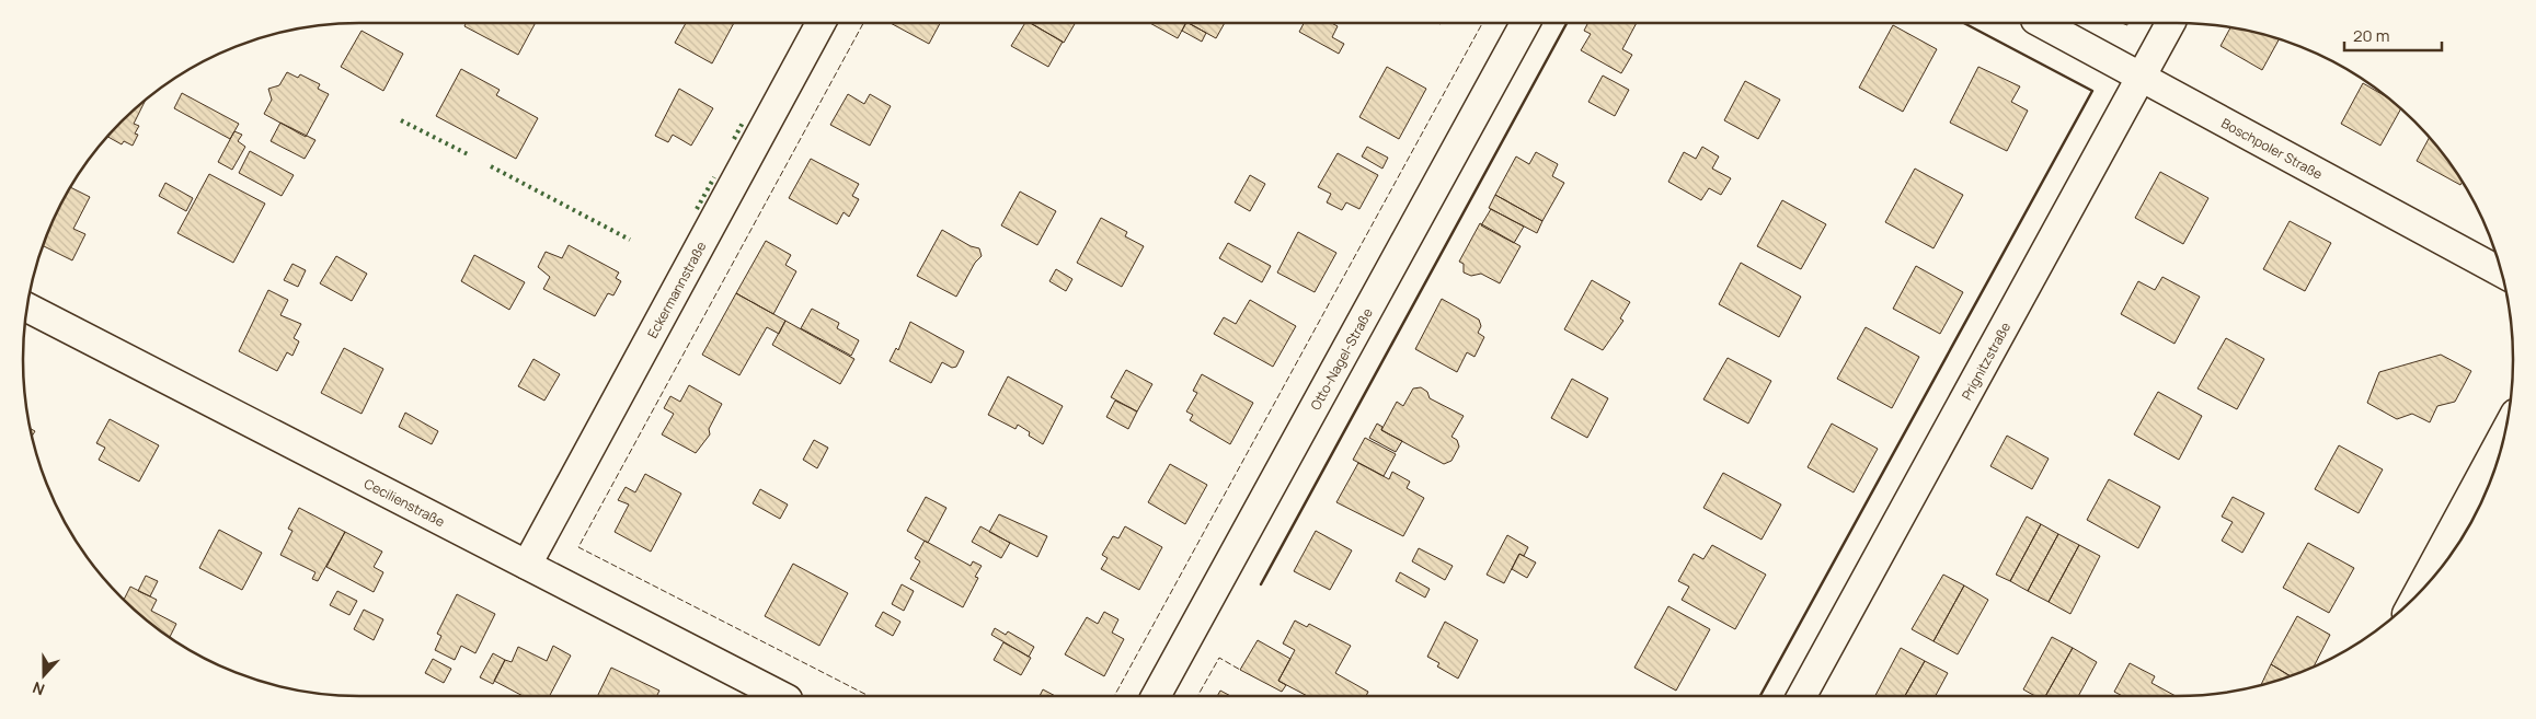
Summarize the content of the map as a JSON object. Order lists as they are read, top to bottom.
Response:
{
  "streets": {
    "street": [
      "Boschpoler Straße",
      "Eckermannstraße",
      "Otto-Nagel-Straße",
      "Prignitzstraße",
      "Cecilienstraße"
    ]
  },
  "crossings": [
    ["Boschpoler Straße", "Prignitzstraße"],
    ["Eckermannstraße", "Cecilienstraße"]
  ],
  "scale_bar": "20 m",
  "north": "bottom"
}
